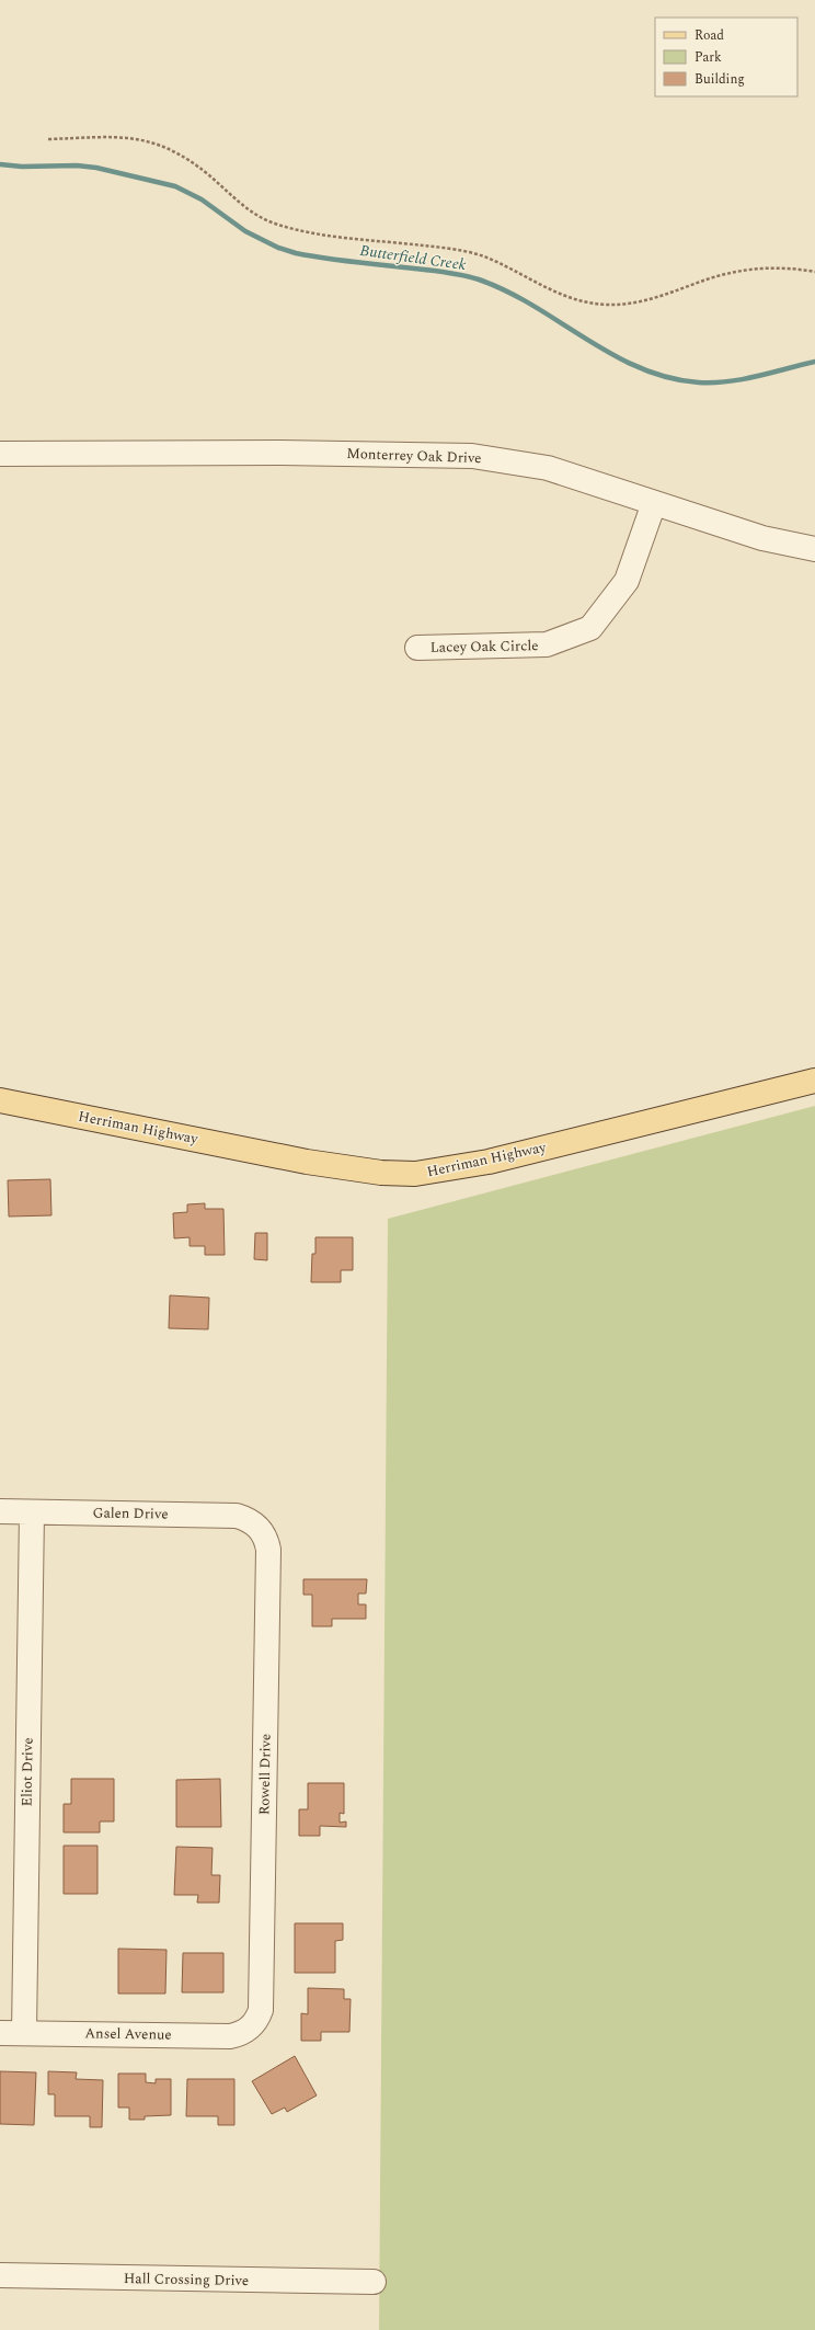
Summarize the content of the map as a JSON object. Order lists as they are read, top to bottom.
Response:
{
  "streets": {
    "main road": ["Herriman Highway"],
    "street": [
      "Monterrey Oak Drive",
      "Lacey Oak Circle",
      "Galen Drive",
      "Eliot Drive",
      "Rowell Drive",
      "Ansel Avenue",
      "Hall Crossing Drive"
    ]
  },
  "crossings": [
    ["Monterrey Oak Drive", "Lacey Oak Circle"],
    ["Galen Drive", "Eliot Drive"],
    ["Galen Drive", "Rowell Drive"],
    ["Eliot Drive", "Ansel Avenue"],
    ["Rowell Drive", "Ansel Avenue"]
  ],
  "water": ["Butterfield Creek"],
  "legend": ["Road", "Park", "Building"]
}
